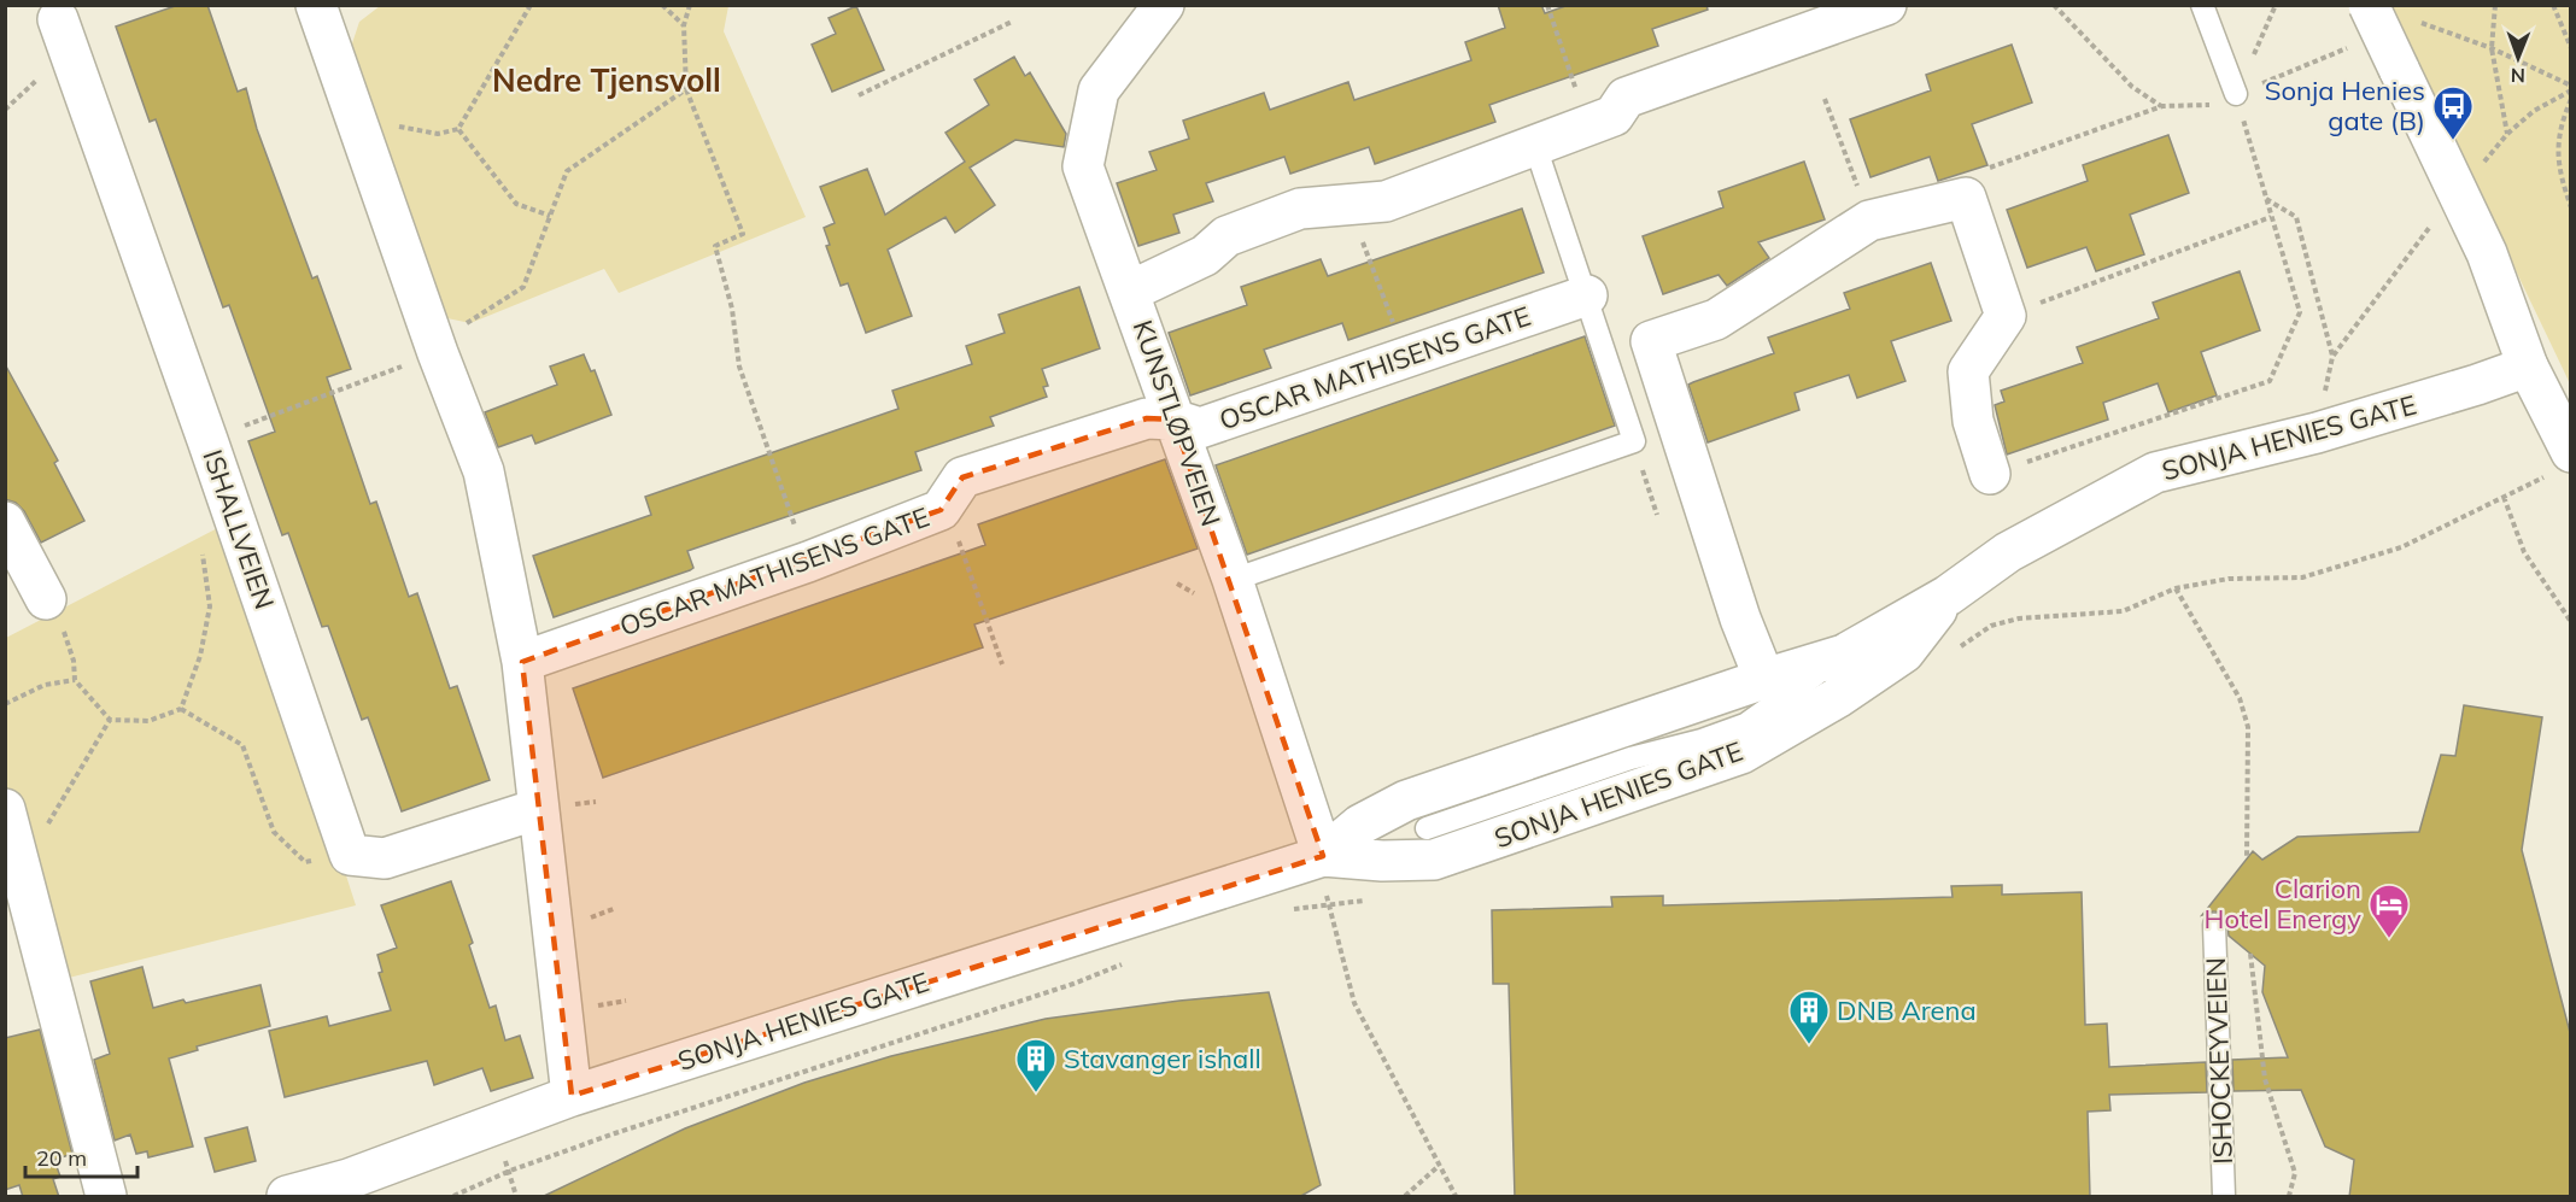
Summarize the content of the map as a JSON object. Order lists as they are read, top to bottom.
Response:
{
  "streets": {
    "street": [
      "OSCAR MATHISENS GATE",
      "KUNSTLØPVEIEN",
      "SONJA HENIES GATE",
      "ISHALLVEIEN"
    ],
    "lane": ["ISHOCKEYVEIEN"]
  },
  "crossings": [
    ["OSCAR MATHISENS GATE", "KUNSTLØPVEIEN"],
    ["KUNSTLØPVEIEN", "SONJA HENIES GATE"]
  ],
  "districts": ["Nedre Tjensvoll"],
  "places": {
    "bus stop": ["Sonja Henies gate (B)"],
    "hotel": ["Clarion Hotel Energy"],
    "building": ["DNB Arena", "Stavanger ishall"]
  },
  "scale_bar": "20 m",
  "north": "bottom"
}
